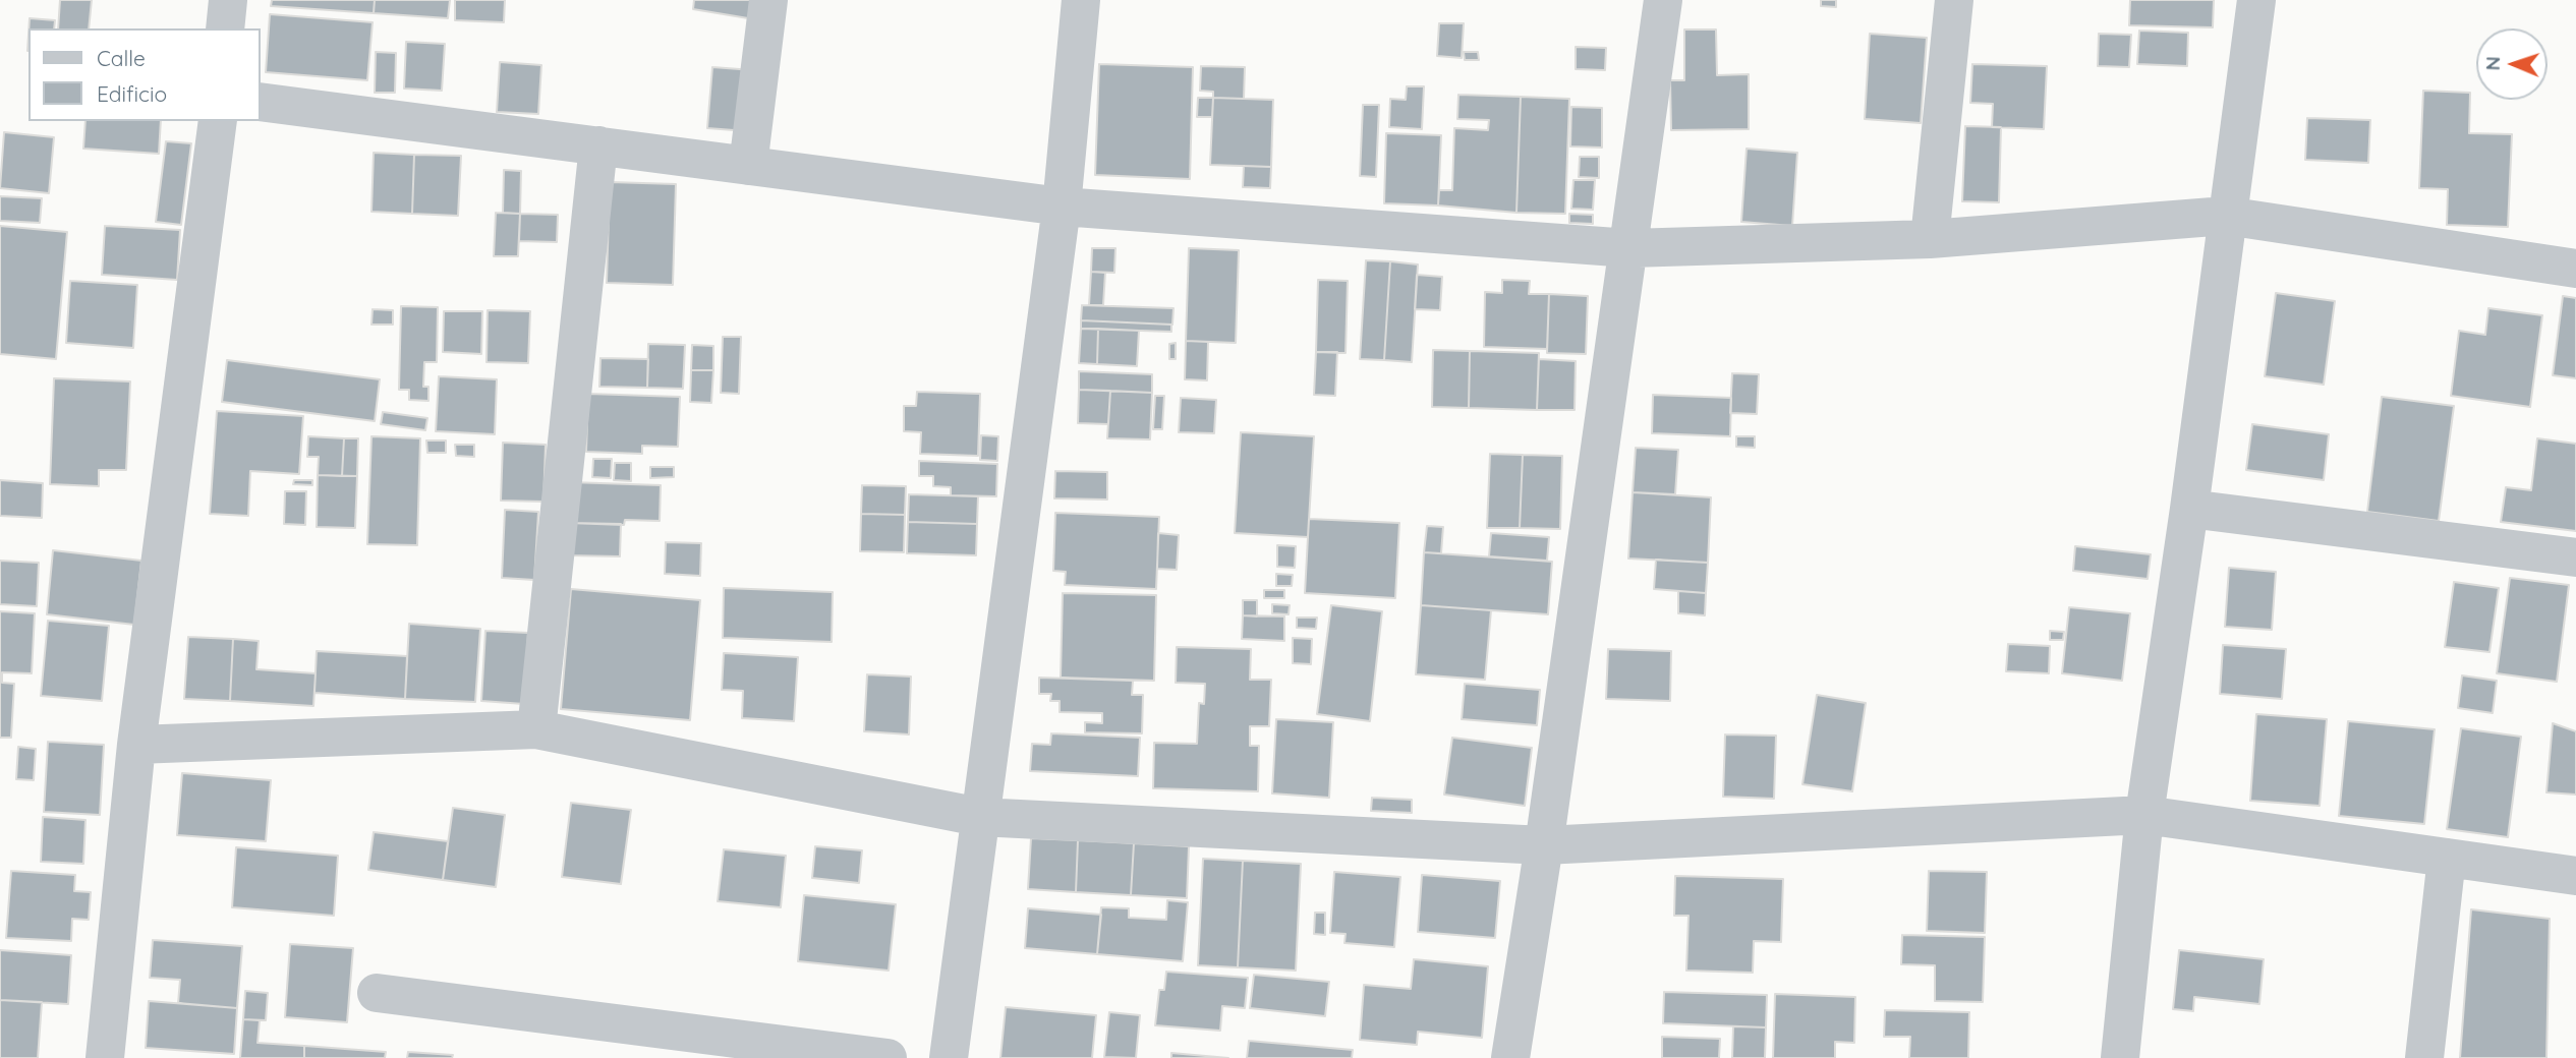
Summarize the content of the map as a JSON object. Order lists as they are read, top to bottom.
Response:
{
  "legend": ["Calle", "Edificio"],
  "north": "left"
}
